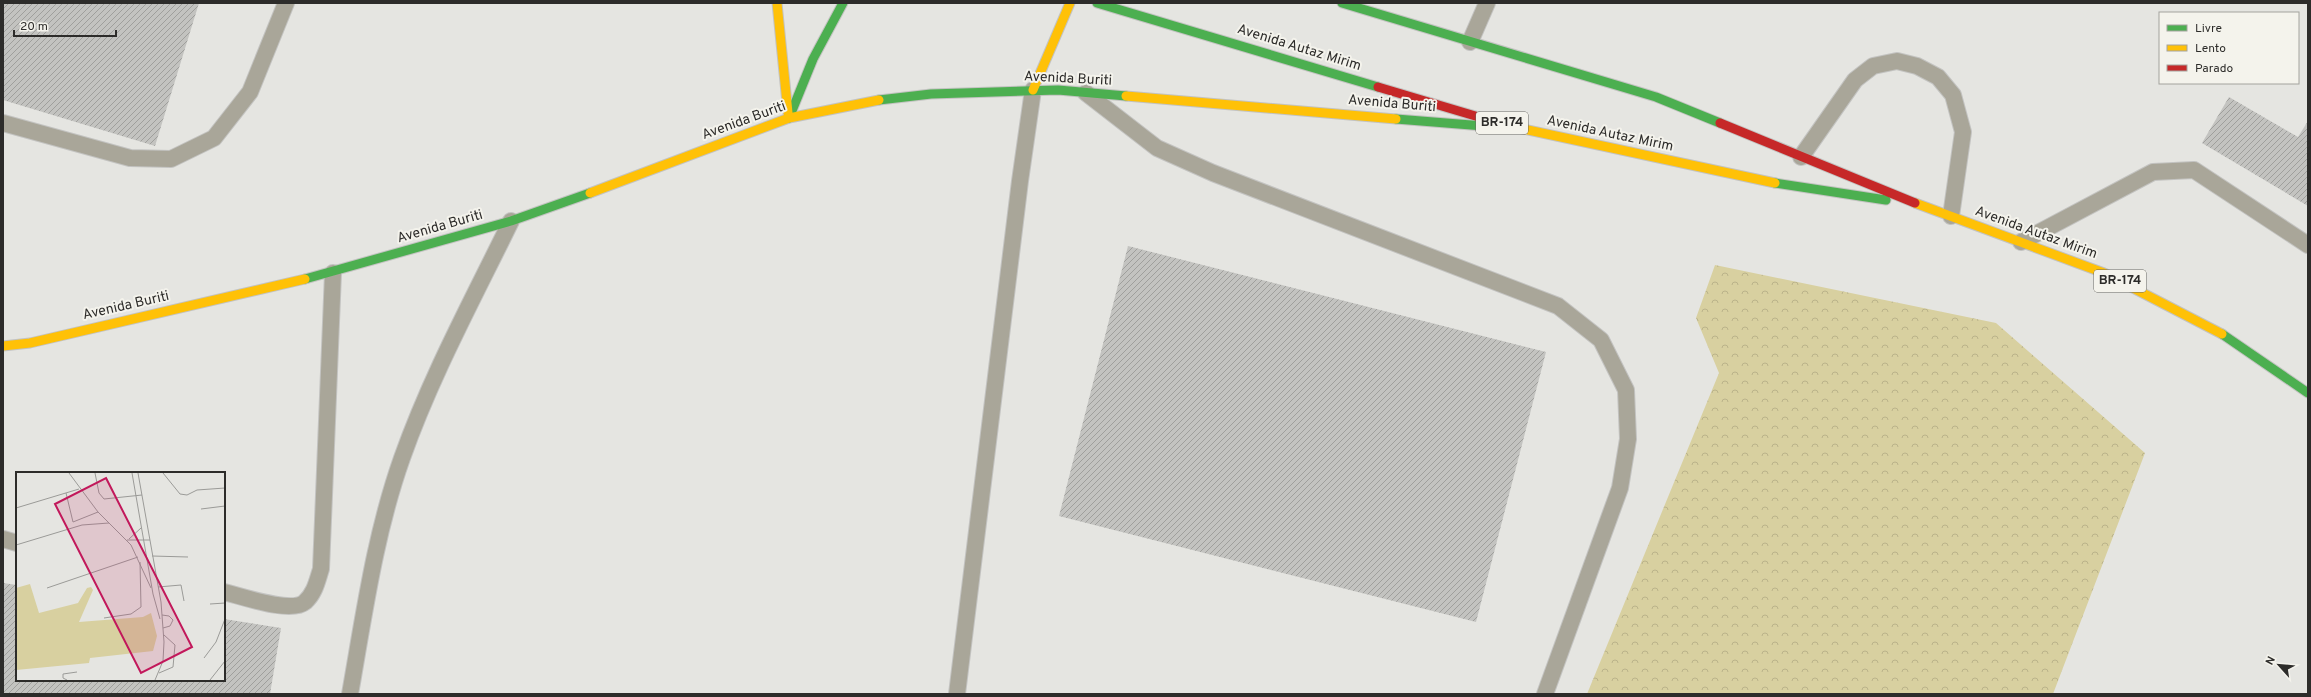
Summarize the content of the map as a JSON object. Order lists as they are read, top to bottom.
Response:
{
  "streets": {
    "main road": ["Avenida Autaz Mirim", "Avenida Buriti", "BR-174"]
  },
  "crossings": [
    ["Avenida Autaz Mirim", "Avenida Buriti"]
  ],
  "legend": ["Livre", "Lento", "Parado"],
  "scale_bar": "20 m",
  "north": "top left"
}
